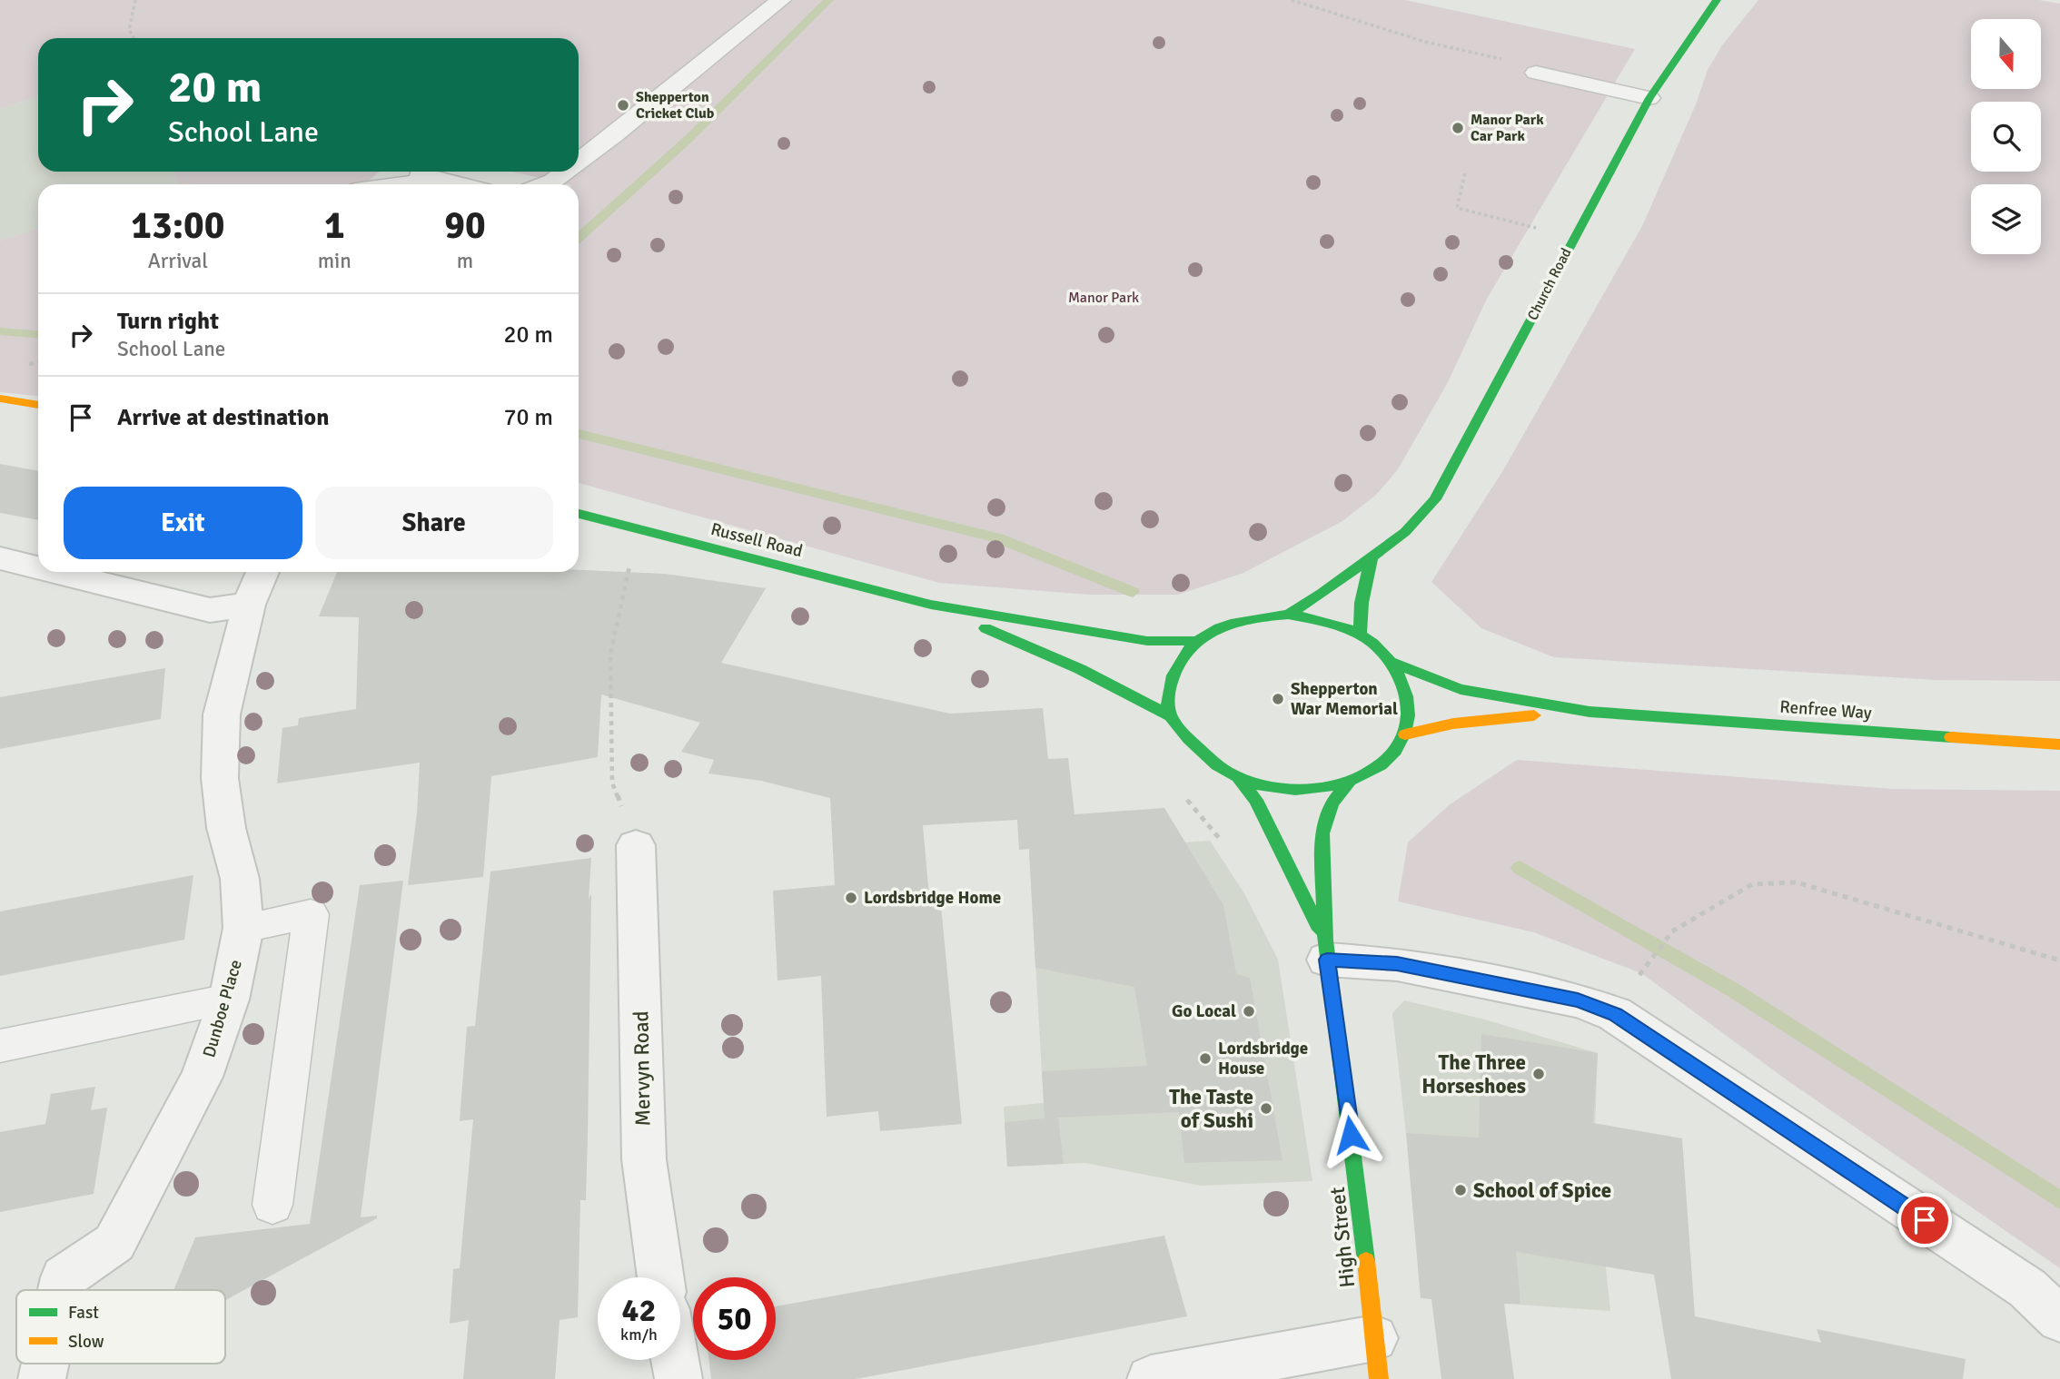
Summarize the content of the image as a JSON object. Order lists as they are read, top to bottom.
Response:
{
  "streets": {
    "main road": [
      "Church Road",
      "Russell Road",
      "Renfree Way",
      "High Street"
    ],
    "street": ["Dunboe Place", "Mervyn Road"]
  },
  "crossings": [
    ["Church Road", "Russell Road"],
    ["Church Road", "Renfree Way"],
    ["Church Road", "High Street"],
    ["Russell Road", "Renfree Way"],
    ["Russell Road", "High Street"],
    ["Renfree Way", "High Street"]
  ],
  "parks": ["Manor Park"],
  "places": [
    "Shepperton Cricket Club",
    "Manor Park Car Park",
    "Shepperton War Memorial",
    "Lordsbridge Home",
    "Go Local",
    "Lordsbridge House",
    "The Three Horseshoes",
    "The Taste of Sushi",
    "School of Spice"
  ],
  "legend": ["Fast", "Slow"],
  "north": "bottom",
  "page": {
    "turn": ["20 m", "School Lane"],
    "eta": [
      "13:00",
      "Arrival",
      "1",
      "min",
      "90",
      "m"
    ],
    "list": [
      {
        "name": "Turn right",
        "note": "School Lane",
        "value": "20 m"
      },
      {
        "name": "Arrive at destination",
        "value": "70 m"
      }
    ],
    "buttons": ["Exit", "Share"],
    "speed": "42 km/h",
    "limit": "50"
  }
}
